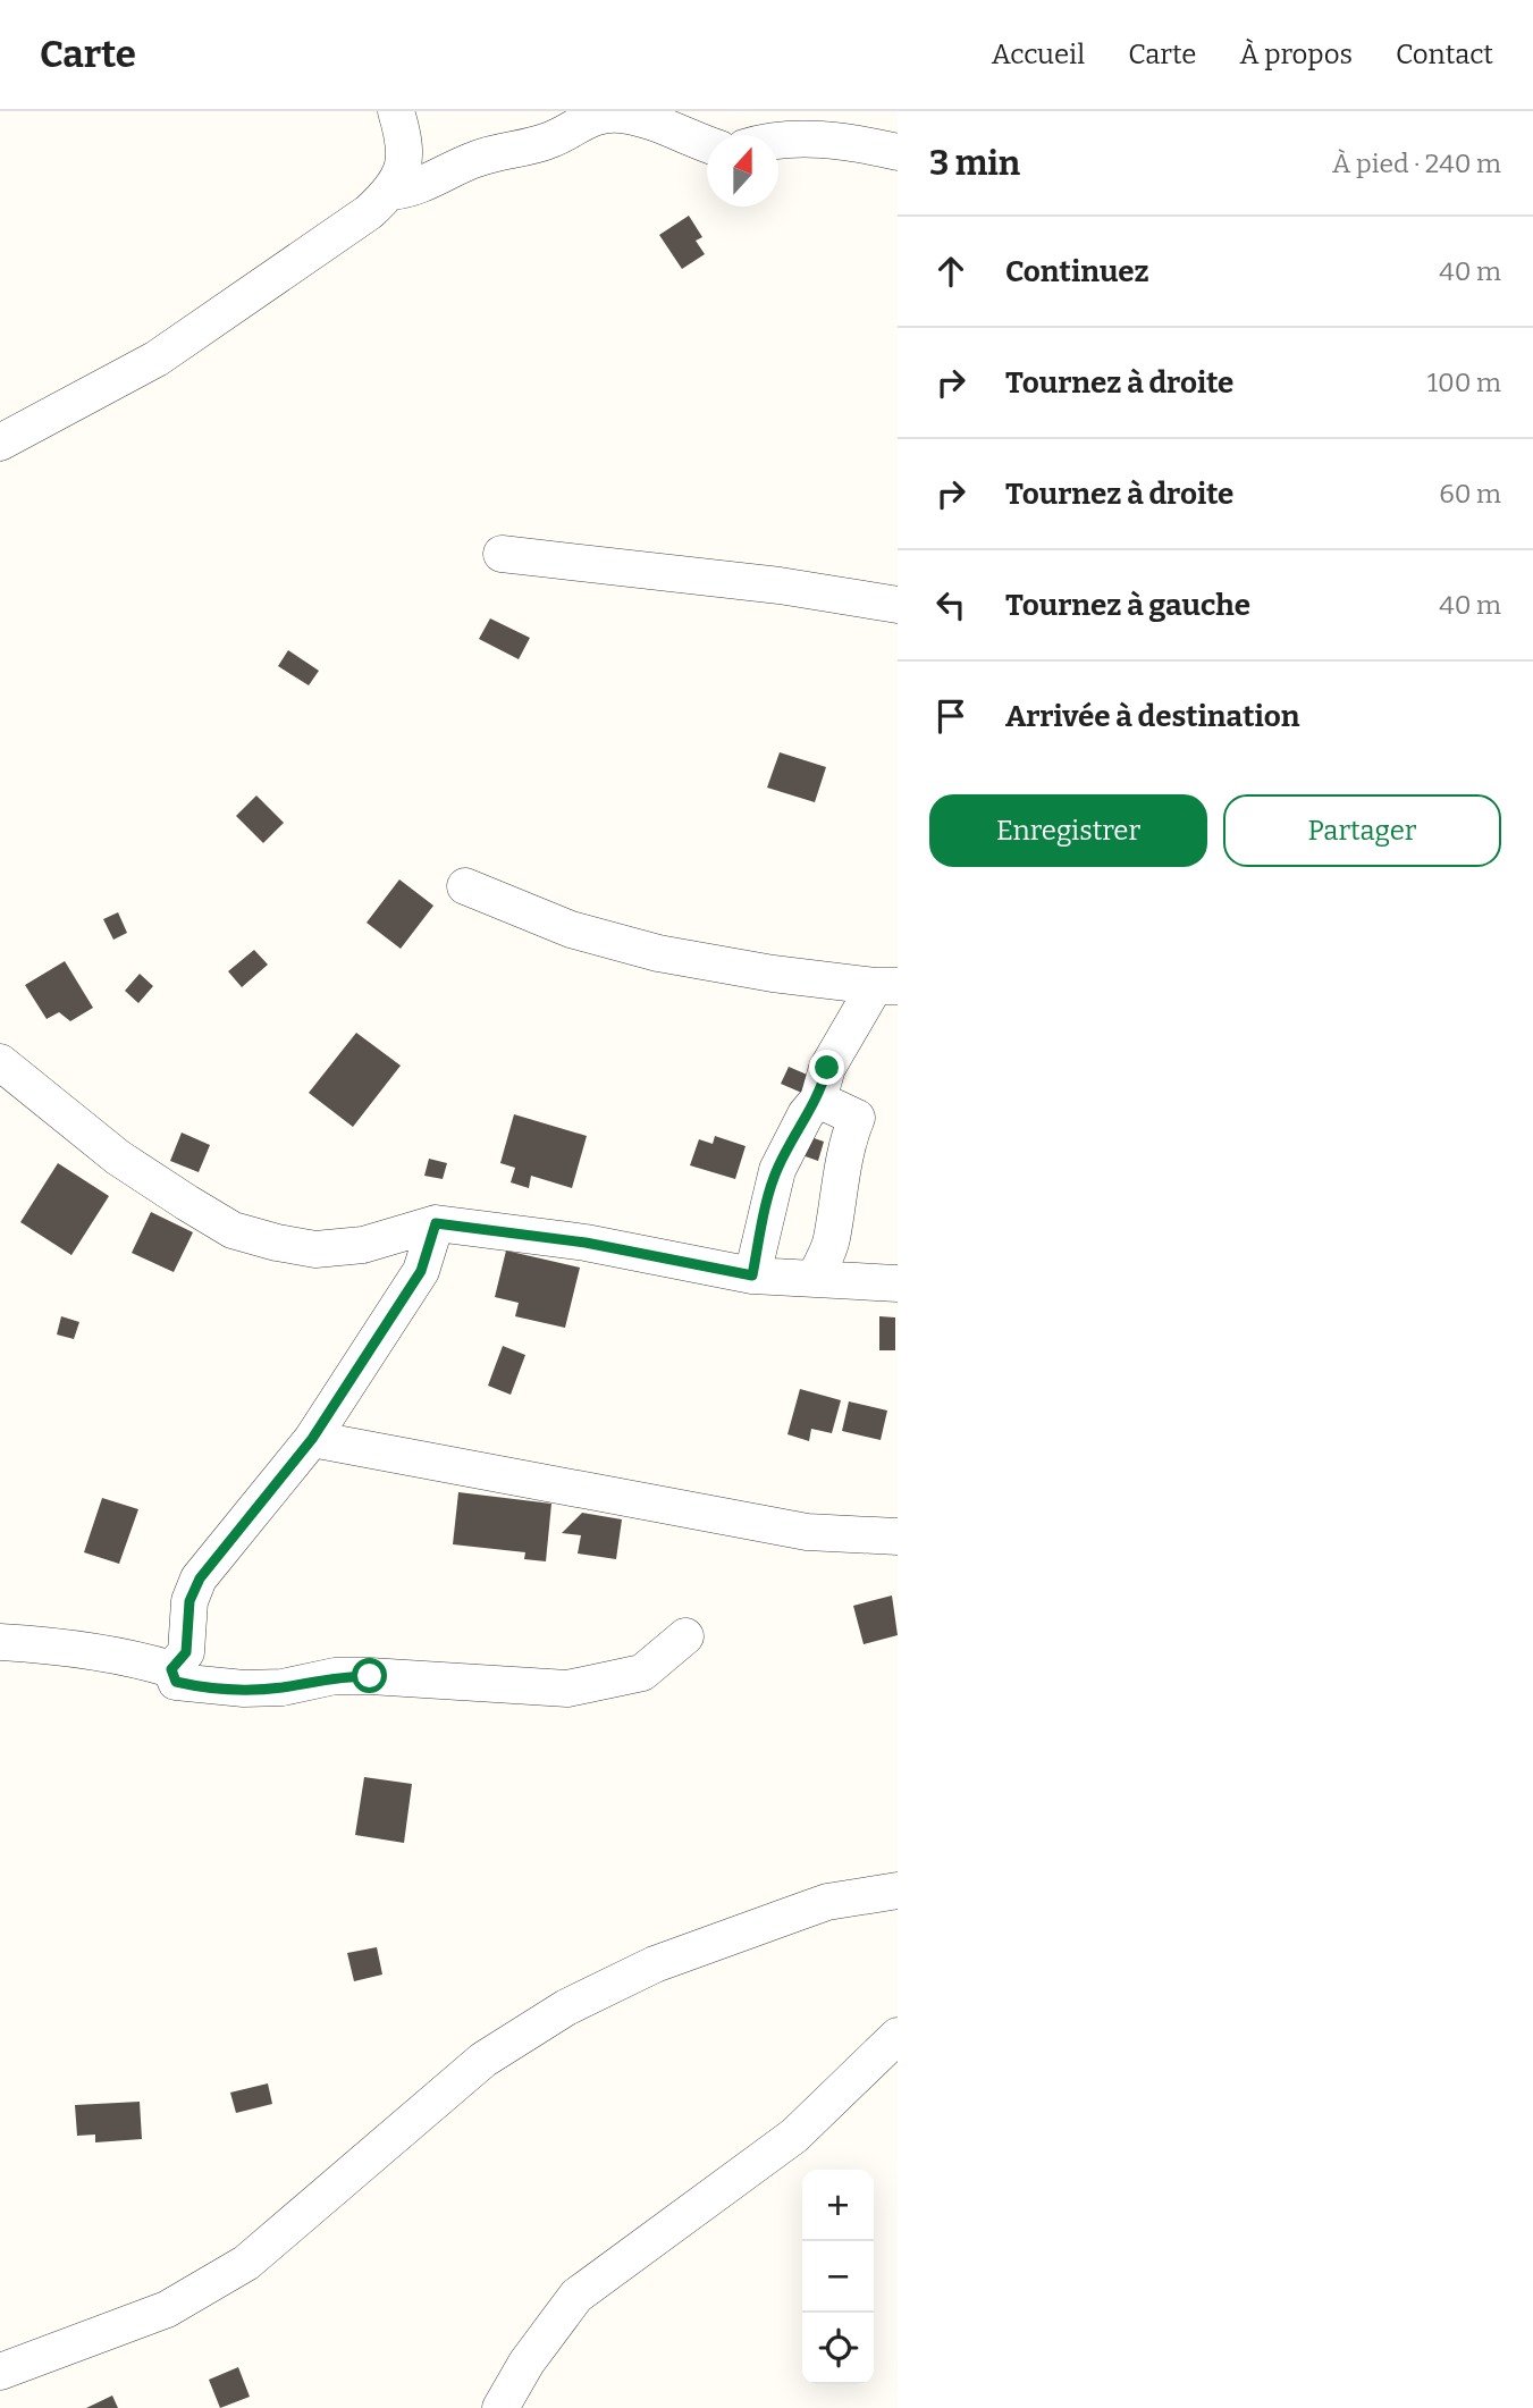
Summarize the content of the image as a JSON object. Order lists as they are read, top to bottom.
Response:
{
  "north": "top",
  "page": {
    "header": "Carte",
    "nav": [
      "Accueil",
      "Carte",
      "À propos",
      "Contact"
    ],
    "heading": ["3 min", "À pied · 240 m"],
    "list": [
      ["Continuez", "40 m"],
      ["Tournez à droite", "100 m"],
      ["Tournez à droite", "60 m"],
      ["Tournez à gauche", "40 m"],
      "Arrivée à destination"
    ],
    "buttons": ["Enregistrer", "Partager"],
    "map_buttons": ["+", "−"]
  }
}
